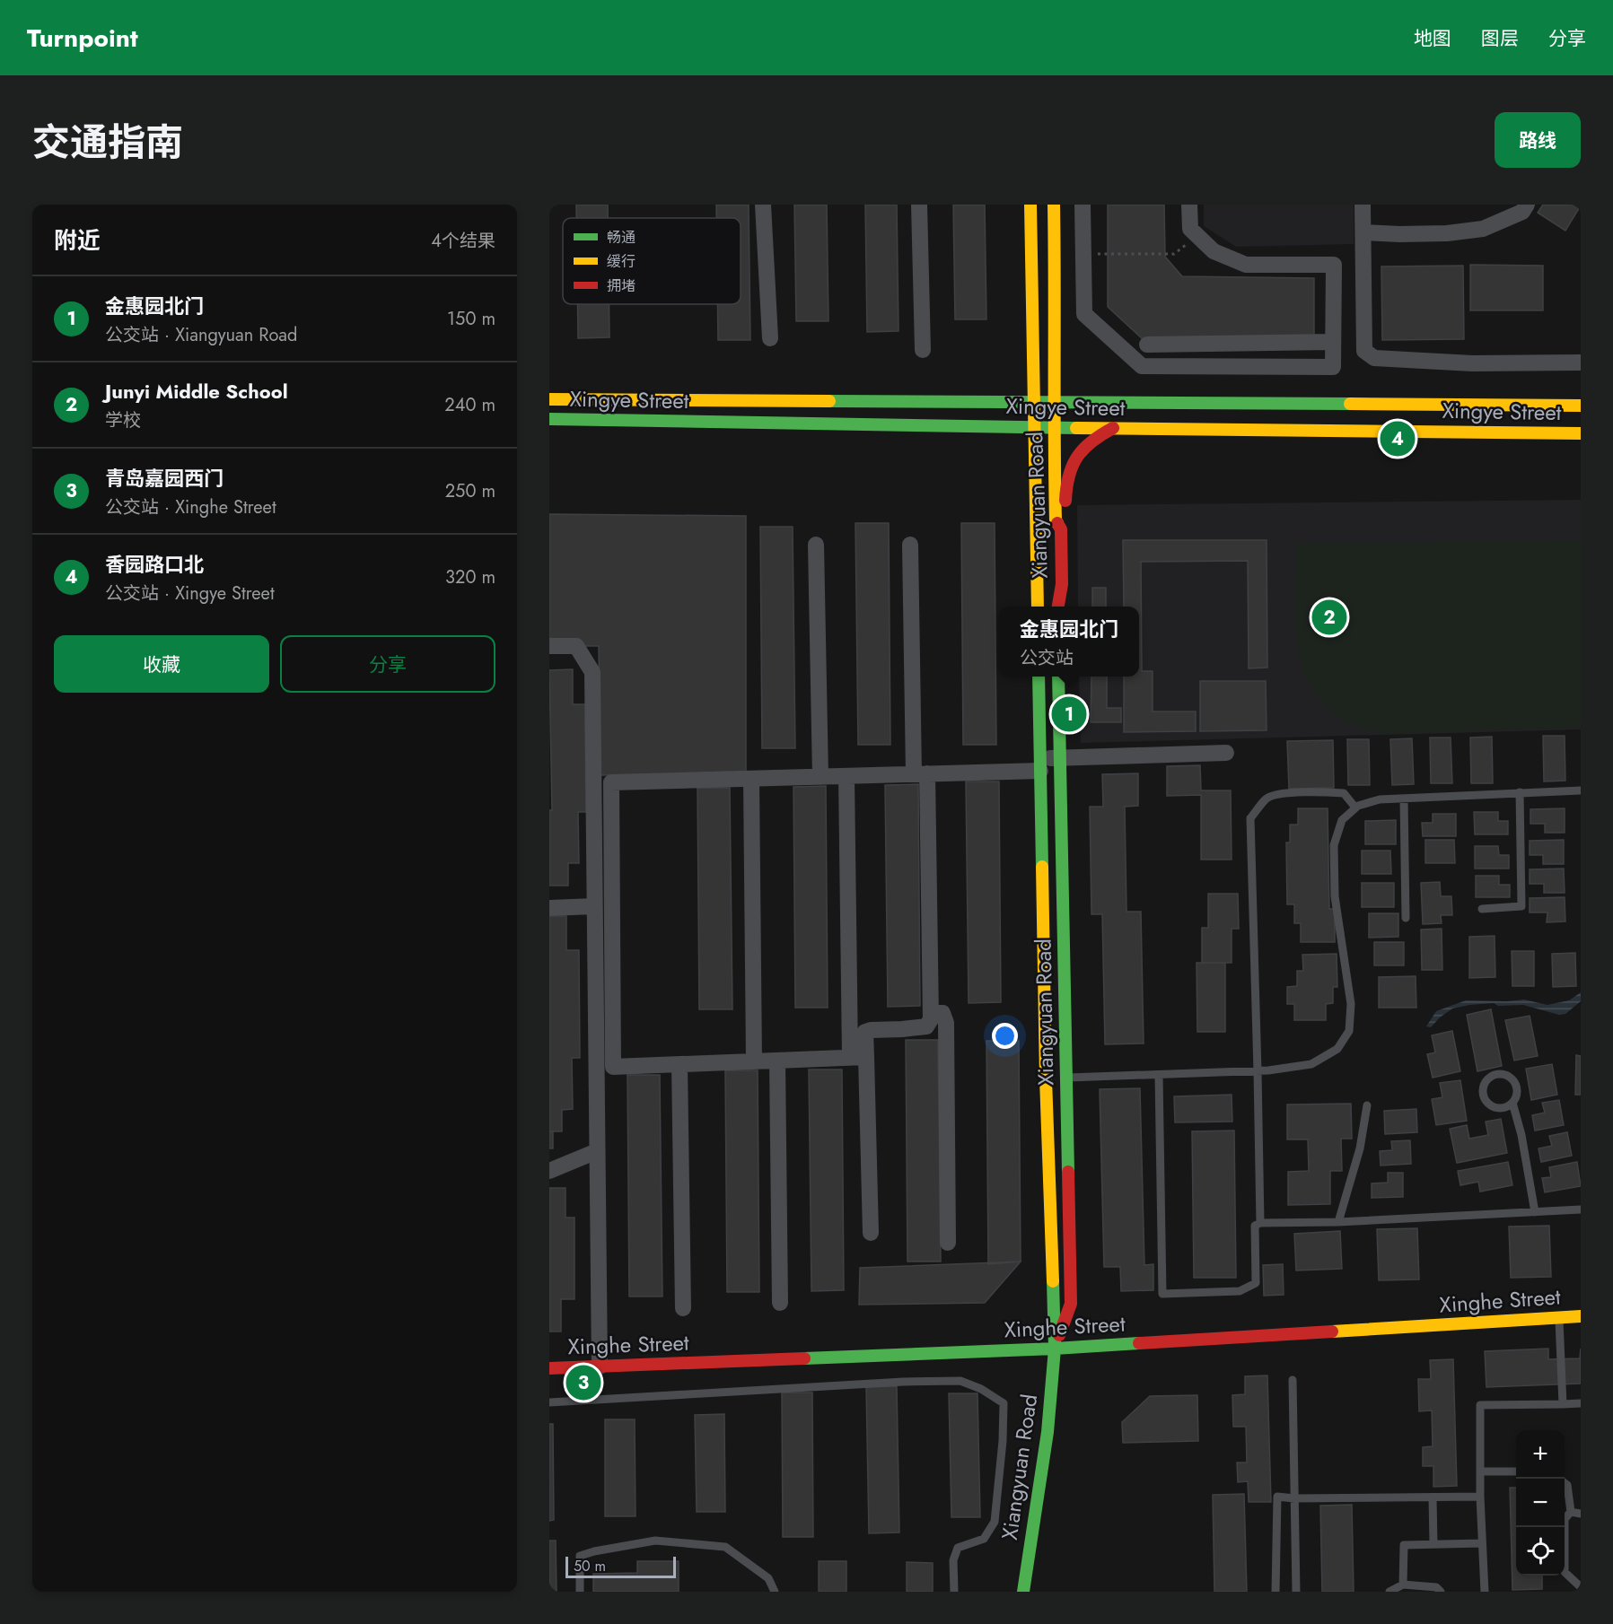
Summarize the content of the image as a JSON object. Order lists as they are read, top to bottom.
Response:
{
  "streets": {
    "street": ["Xingye Street", "Xiangyuan Road", "Xinghe Street"]
  },
  "crossings": [
    ["Xingye Street", "Xiangyuan Road"],
    ["Xiangyuan Road", "Xinghe Street"]
  ],
  "legend": ["畅通", "缓行", "拥堵"],
  "scale_bar": "50 m",
  "page": {
    "header": "Turnpoint",
    "nav": ["地图", "图层", "分享"],
    "title": "交通指南",
    "buttons": [
      "路线",
      ["收藏", "分享"]
    ],
    "heading": ["附近", "4个结果"],
    "list": [
      {
        "mark": "1",
        "name": "金惠园北门",
        "note": "公交站 · Xiangyuan Road",
        "value": "150 m"
      },
      {
        "mark": "2",
        "name": "Junyi Middle School",
        "note": "学校",
        "value": "240 m"
      },
      {
        "mark": "3",
        "name": "青岛嘉园西门",
        "note": "公交站 · Xinghe Street",
        "value": "250 m"
      },
      {
        "mark": "4",
        "name": "香园路口北",
        "note": "公交站 · Xingye Street",
        "value": "320 m"
      }
    ],
    "pins": [
      "4",
      "2",
      "1",
      "3"
    ],
    "popup": ["金惠园北门", "公交站"],
    "map_buttons": ["+", "−"],
    "scale": "50 m"
  }
}
